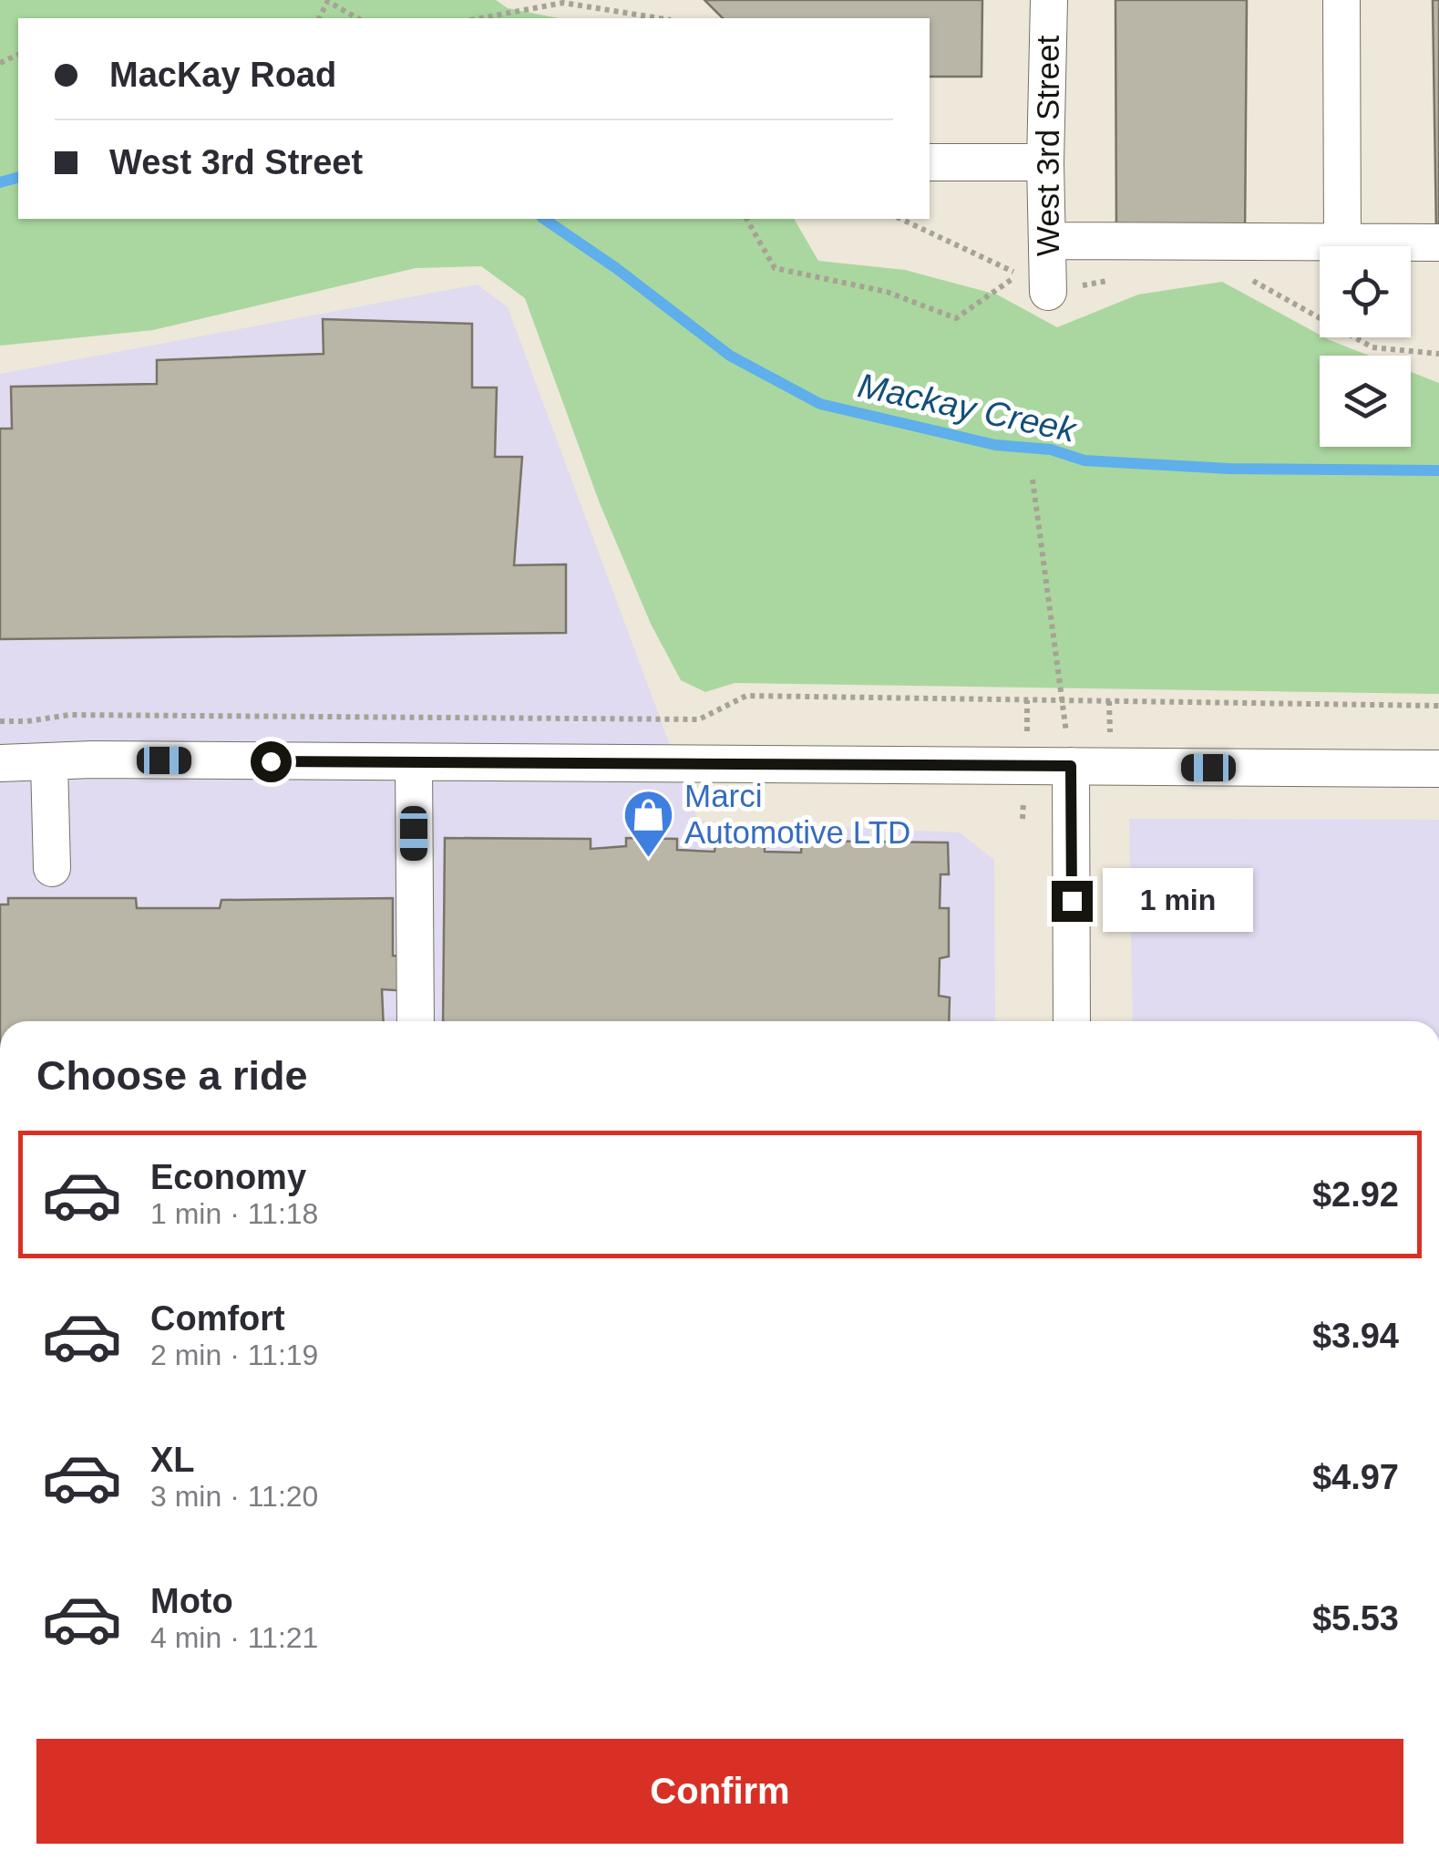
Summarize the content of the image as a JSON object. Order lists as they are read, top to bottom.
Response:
{
  "streets": {
    "street": ["West 3rd Street"]
  },
  "water": ["Mackay Creek"],
  "places": {
    "shop": ["Marci Automotive LTD"]
  },
  "page": {
    "banner": ["MacKay Road", "West 3rd Street"],
    "bubble": "1 min",
    "heading": "Choose a ride",
    "list": [
      {
        "name": "Economy",
        "note": "1 min · 11:18",
        "value": "$2.92"
      },
      {
        "name": "Comfort",
        "note": "2 min · 11:19",
        "value": "$3.94"
      },
      {
        "name": "XL",
        "note": "3 min · 11:20",
        "value": "$4.97"
      },
      {
        "name": "Moto",
        "note": "4 min · 11:21",
        "value": "$5.53"
      }
    ],
    "buttons": "Confirm"
  }
}
